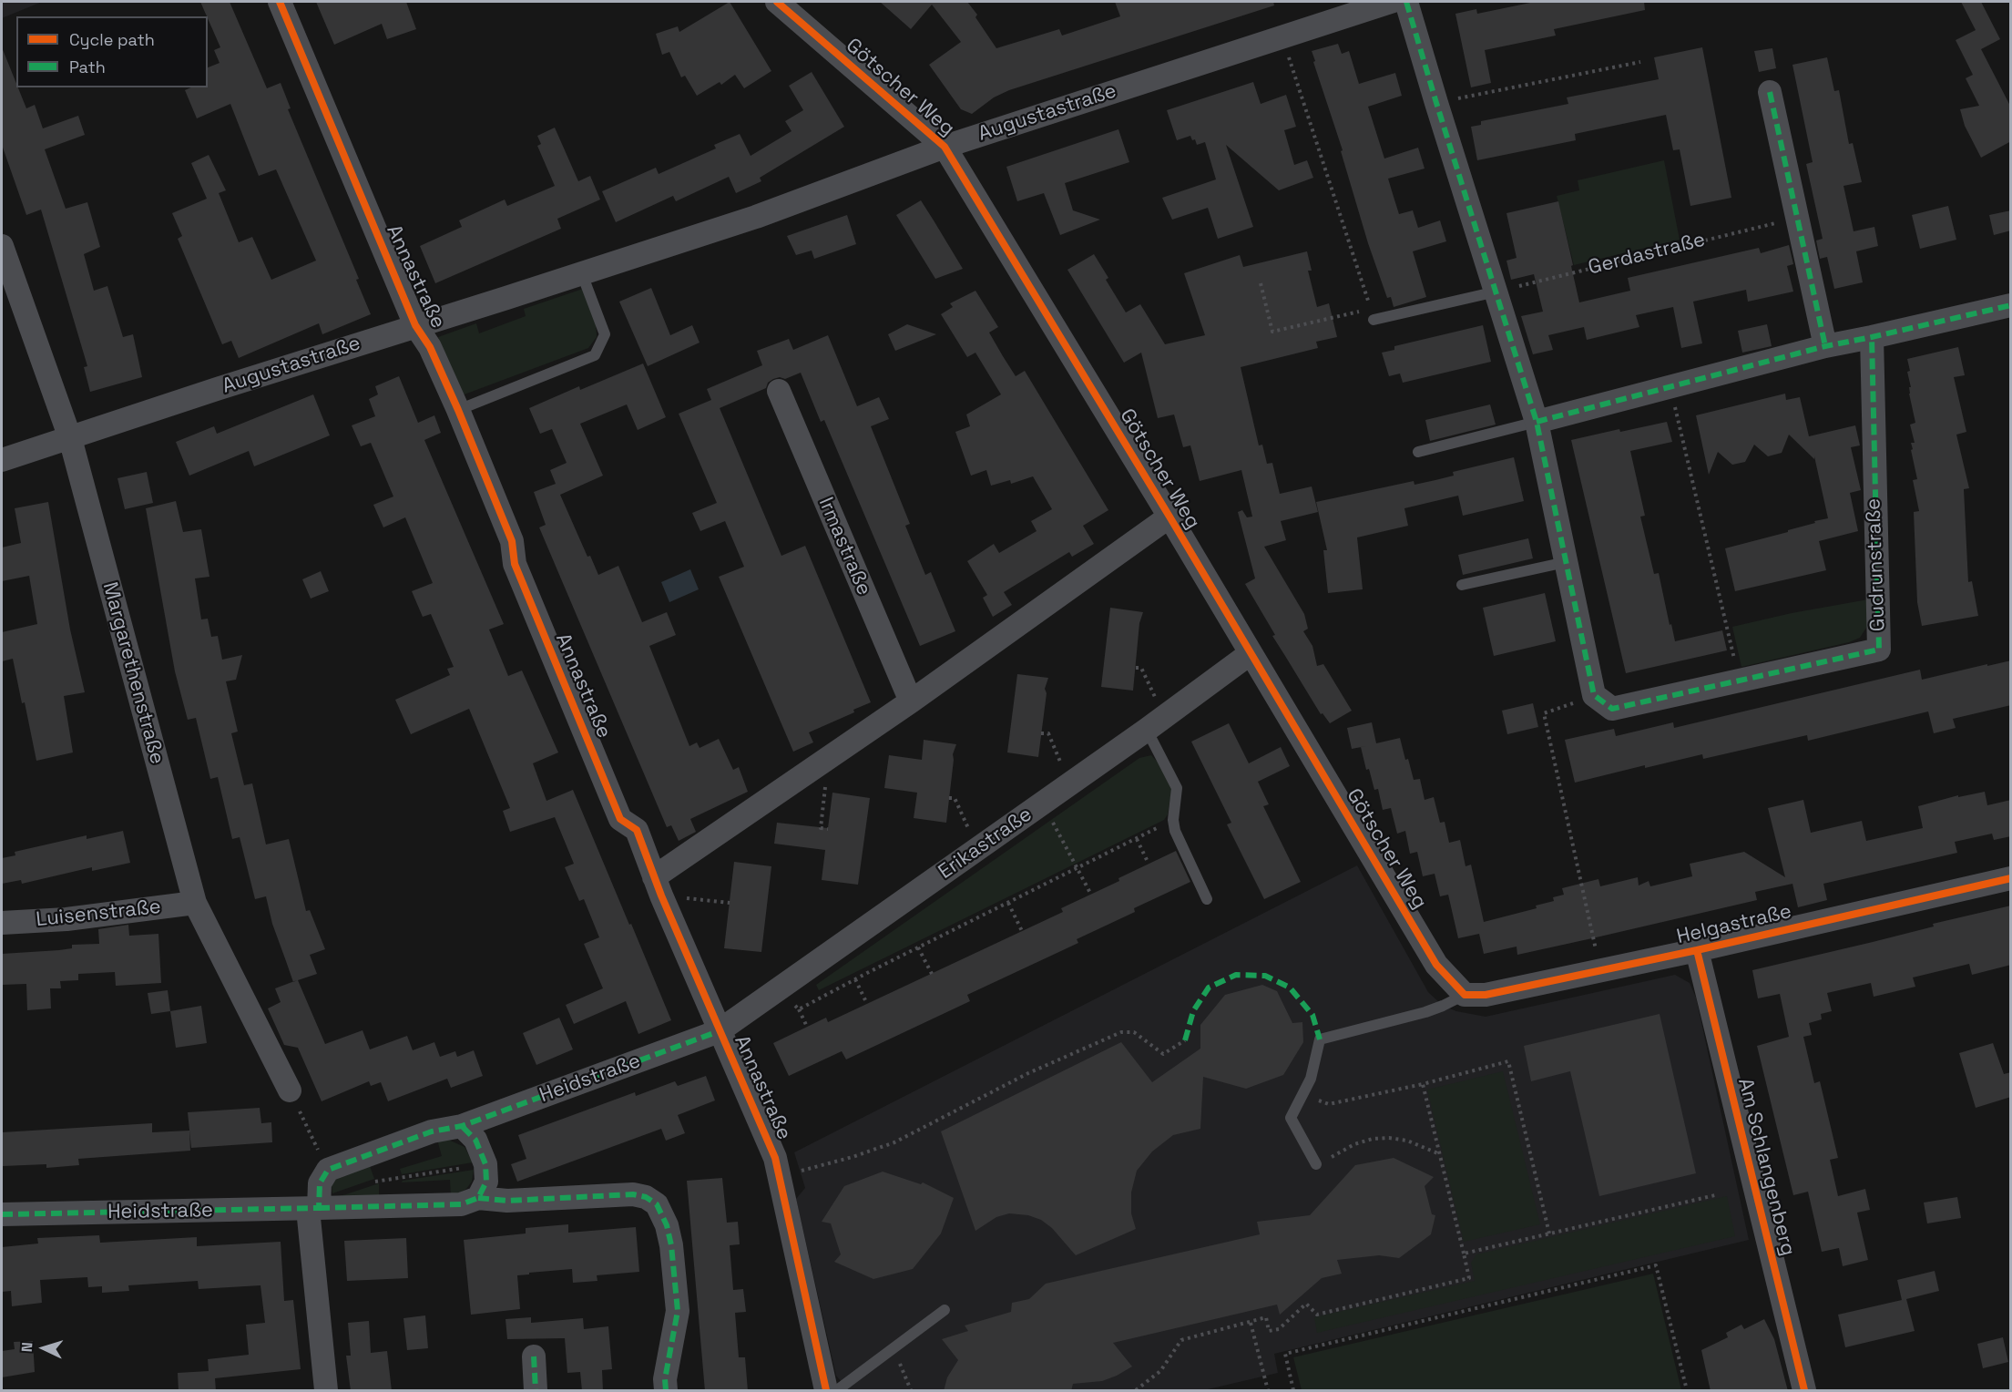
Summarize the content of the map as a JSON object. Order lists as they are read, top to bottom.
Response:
{
  "streets": {
    "street": [
      "Götscher Weg",
      "Augustastraße",
      "Annastraße",
      "Irmastraße",
      "Gudrunstraße",
      "Margarethenstraße",
      "Erikastraße",
      "Luisenstraße",
      "Helgastraße",
      "Heidstraße",
      "Am Schlangenberg"
    ],
    "path": ["Gerdastraße"]
  },
  "crossings": [
    ["Götscher Weg", "Augustastraße"],
    ["Götscher Weg", "Erikastraße"],
    ["Götscher Weg", "Helgastraße"],
    ["Augustastraße", "Annastraße"],
    ["Augustastraße", "Margarethenstraße"],
    ["Annastraße", "Erikastraße"],
    ["Annastraße", "Heidstraße"],
    ["Margarethenstraße", "Luisenstraße"],
    ["Erikastraße", "Heidstraße"],
    ["Helgastraße", "Am Schlangenberg"]
  ],
  "legend": ["Cycle path", "Path"],
  "north": "left"
}
